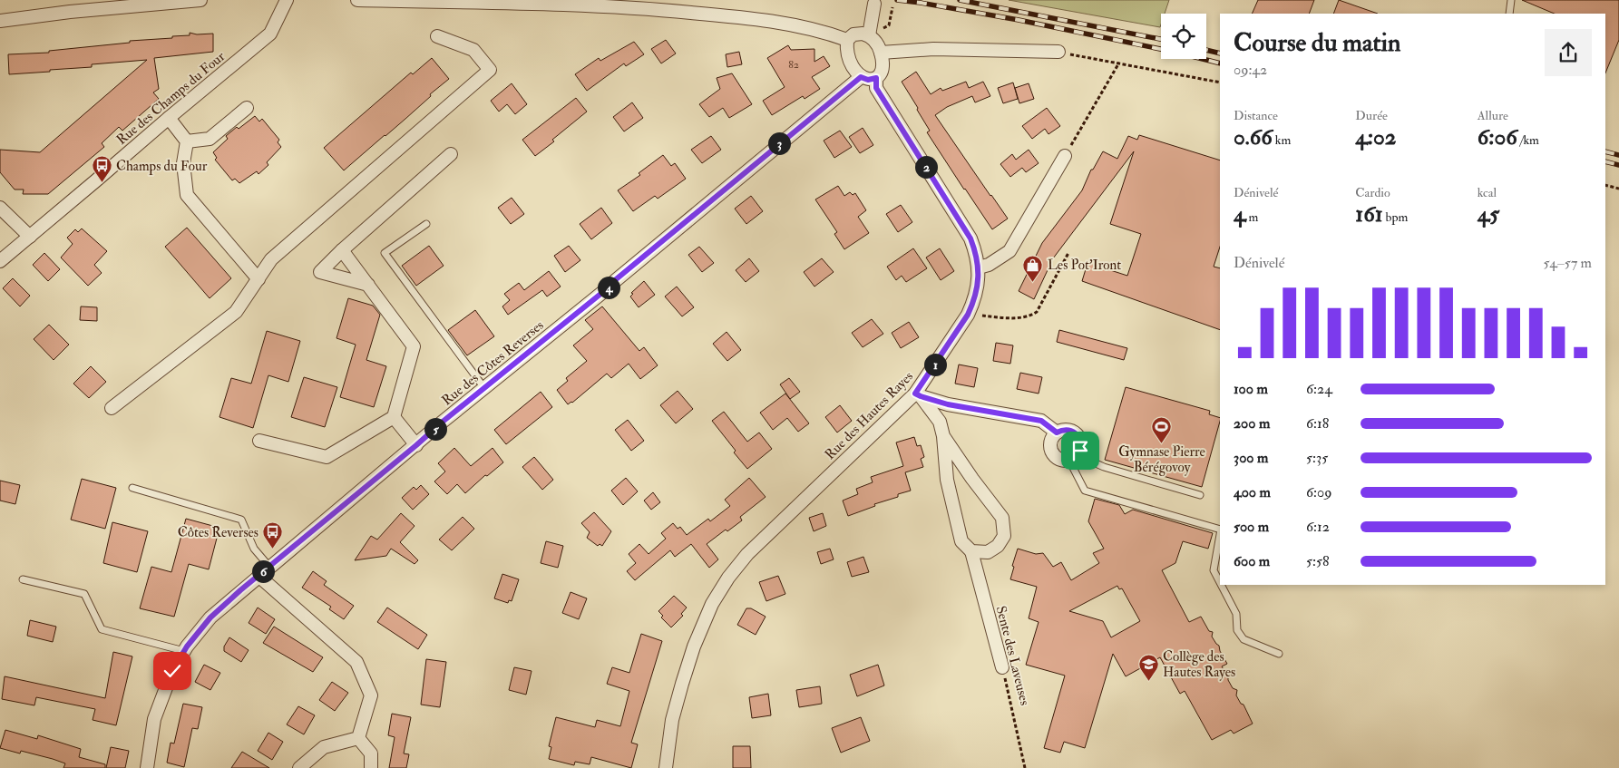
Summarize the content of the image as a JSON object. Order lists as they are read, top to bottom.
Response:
{
  "streets": {
    "street": [
      "Rue des Champs du Four",
      "Rue des Côtes Reverses",
      "Rue des Hautes Rayes",
      "Sente des Laveuses"
    ]
  },
  "places": {
    "bus stop": ["Champs du Four", "Côtes Reverses"],
    "shop": ["Les Pot’Iront"],
    "sports": ["Gymnase Pierre Bérégovoy"],
    "school or university": ["Collège des Hautes Rayes"]
  },
  "house_numbers": ["82"],
  "page": {
    "heading": ["Course du matin", "09:42"],
    "stats": [
      ["Distance", "0.66 km"],
      ["Durée", "4:02"],
      ["Allure", "6:06 /km"],
      ["Dénivelé", "4 m"],
      ["Cardio", "161 bpm"],
      ["kcal", "45"]
    ],
    "pins": [
      "3",
      "2",
      "4",
      "1",
      "5",
      "6"
    ],
    "chart": ["Dénivelé", "54–57 m"],
    "list": [
      {
        "name": "100 m",
        "note": "6:24"
      },
      {
        "name": "200 m",
        "note": "6:18"
      },
      {
        "name": "300 m",
        "note": "5:35"
      },
      {
        "name": "400 m",
        "note": "6:09"
      },
      {
        "name": "500 m",
        "note": "6:12"
      },
      {
        "name": "600 m",
        "note": "5:58"
      }
    ]
  }
}
